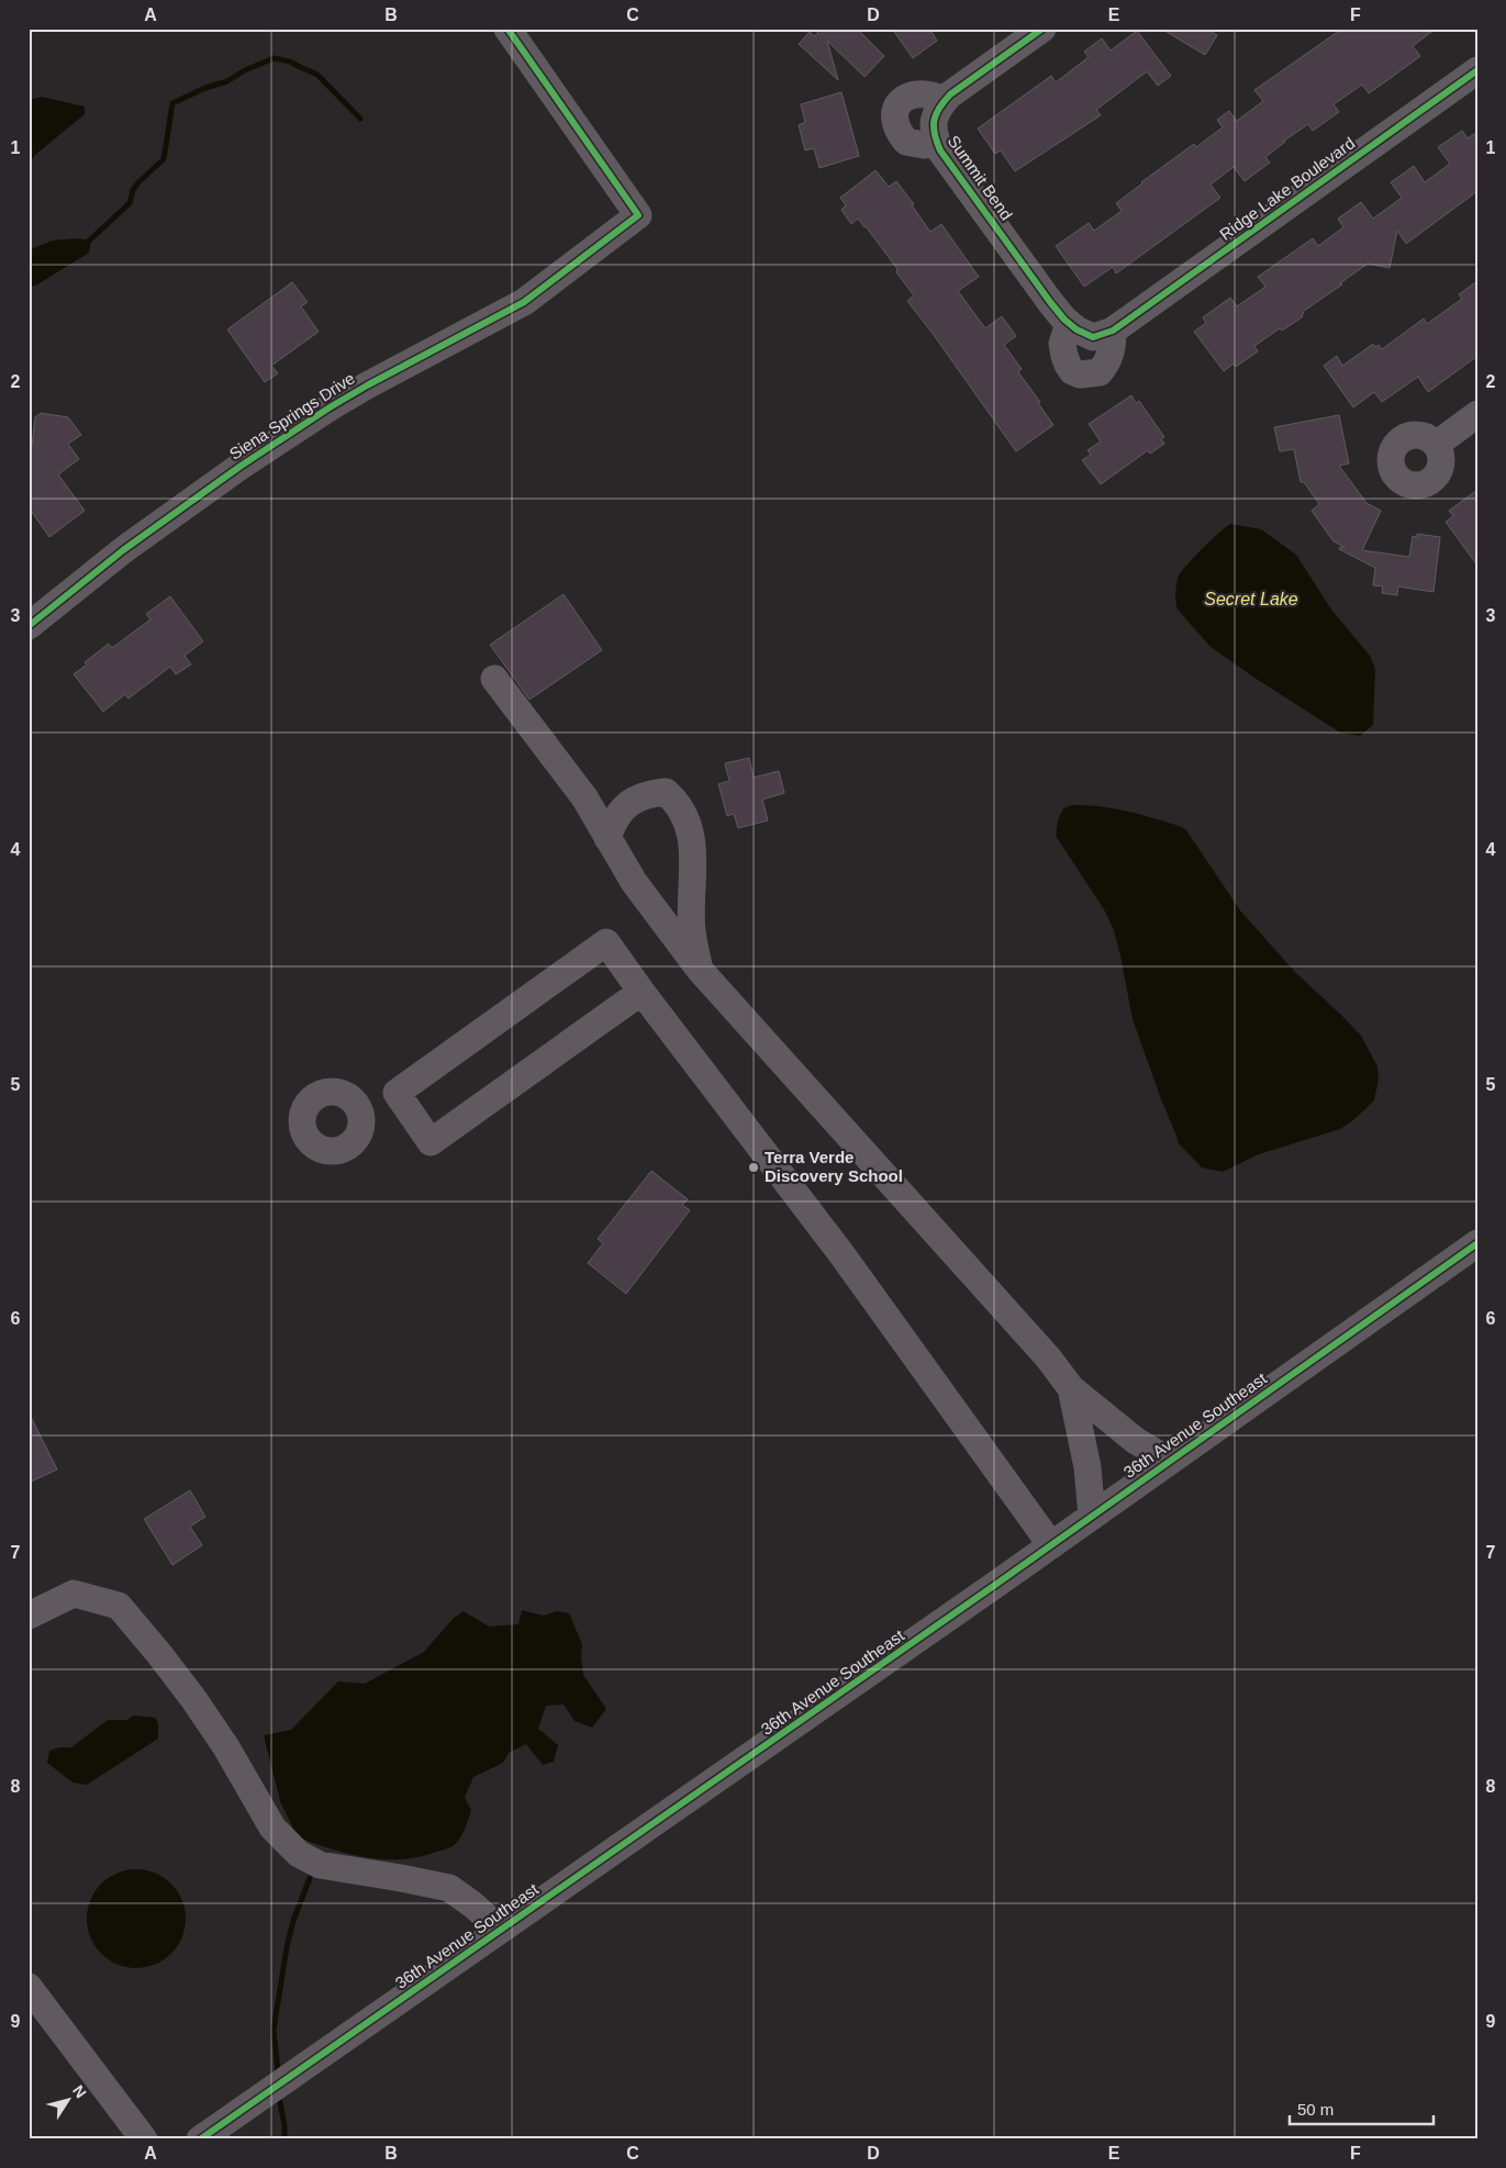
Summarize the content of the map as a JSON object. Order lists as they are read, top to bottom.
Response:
{
  "streets": {
    "street": [
      "Summit Bend",
      "Ridge Lake Boulevard",
      "Siena Springs Drive",
      "36th Avenue Southeast"
    ]
  },
  "crossings": [
    ["Summit Bend", "Ridge Lake Boulevard"]
  ],
  "water": ["Secret Lake"],
  "places": ["Terra Verde Discovery School"],
  "scale_bar": "50 m",
  "north": "top right",
  "grid": {
    "columns": [
      "A",
      "B",
      "C",
      "D",
      "E",
      "F"
    ],
    "rows": [
      "1",
      "2",
      "3",
      "4",
      "5",
      "6",
      "7",
      "8",
      "9"
    ]
  }
}
